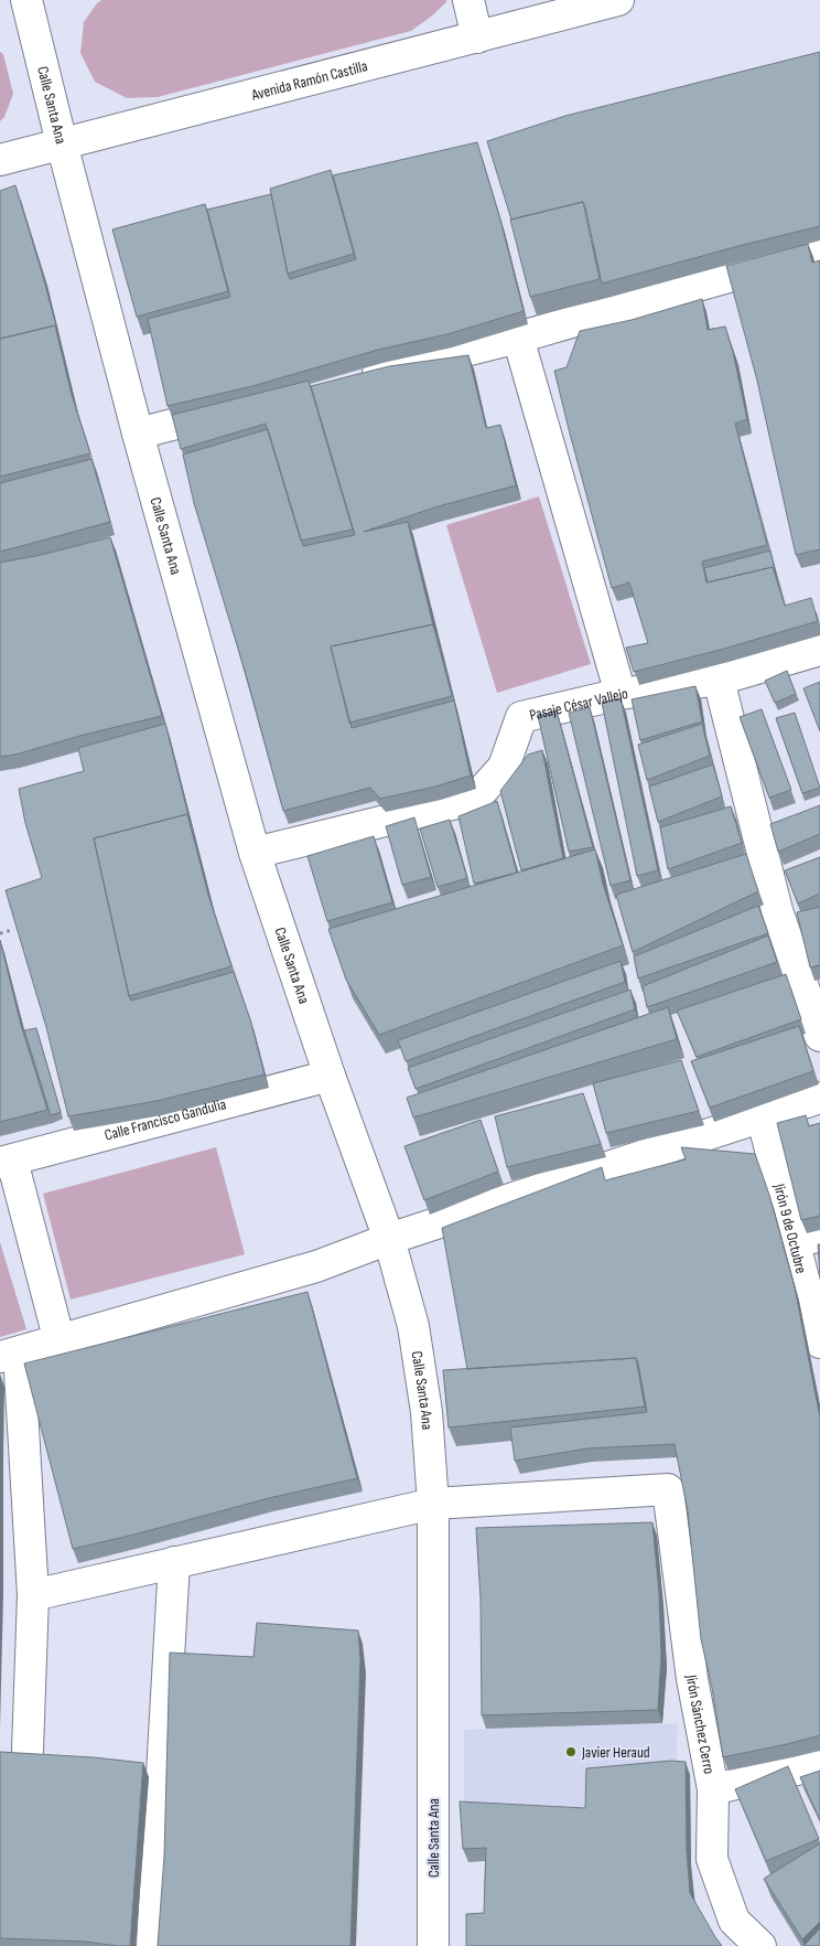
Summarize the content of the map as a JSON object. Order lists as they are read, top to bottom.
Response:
{
  "streets": {
    "street": [
      "Avenida Ramón Castilla",
      "Calle Santa Ana",
      "Pasaje César Vallejo",
      "Calle Francisco Gandulia",
      "Jirón 9 de Octubre",
      "Jirón Sánchez Cerro"
    ]
  },
  "crossings": [
    ["Avenida Ramón Castilla", "Calle Santa Ana"],
    ["Calle Santa Ana", "Pasaje César Vallejo"],
    ["Calle Santa Ana", "Calle Francisco Gandulia"],
    ["Calle Santa Ana", "Jirón Sánchez Cerro"]
  ],
  "places": ["Javier Heraud"]
}
